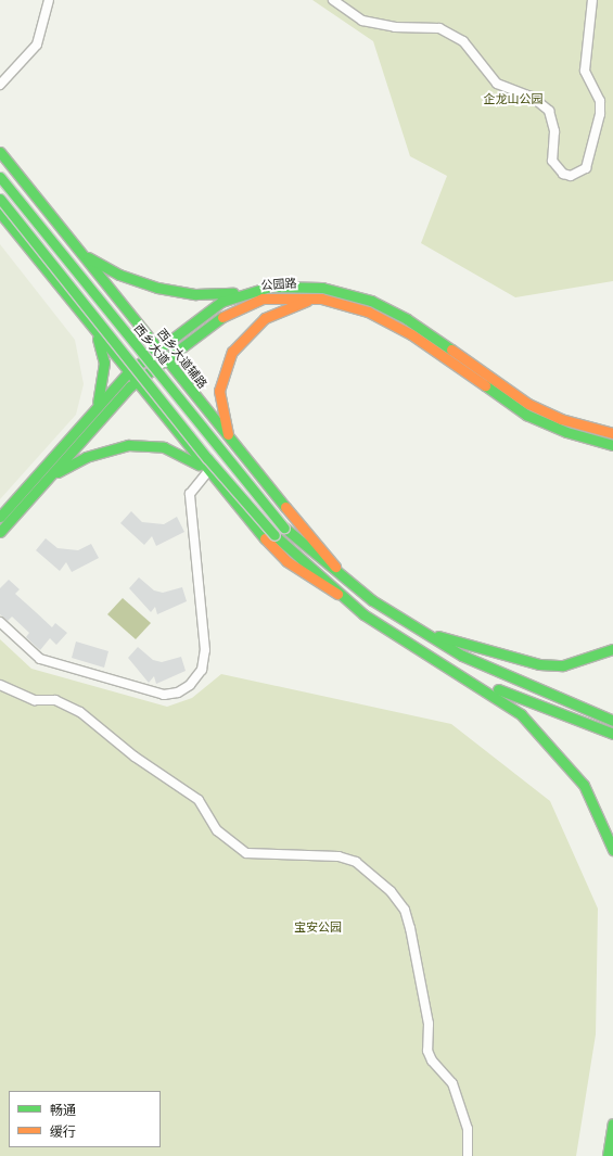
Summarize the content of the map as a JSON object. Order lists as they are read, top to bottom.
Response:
{
  "streets": {
    "main road": ["公园路", "西乡大道", "西乡大道辅路"]
  },
  "crossings": [
    ["公园路", "西乡大道辅路"],
    ["西乡大道", "西乡大道辅路"]
  ],
  "parks": ["企龙山公园", "宝安公园"],
  "legend": ["畅通", "缓行"]
}
